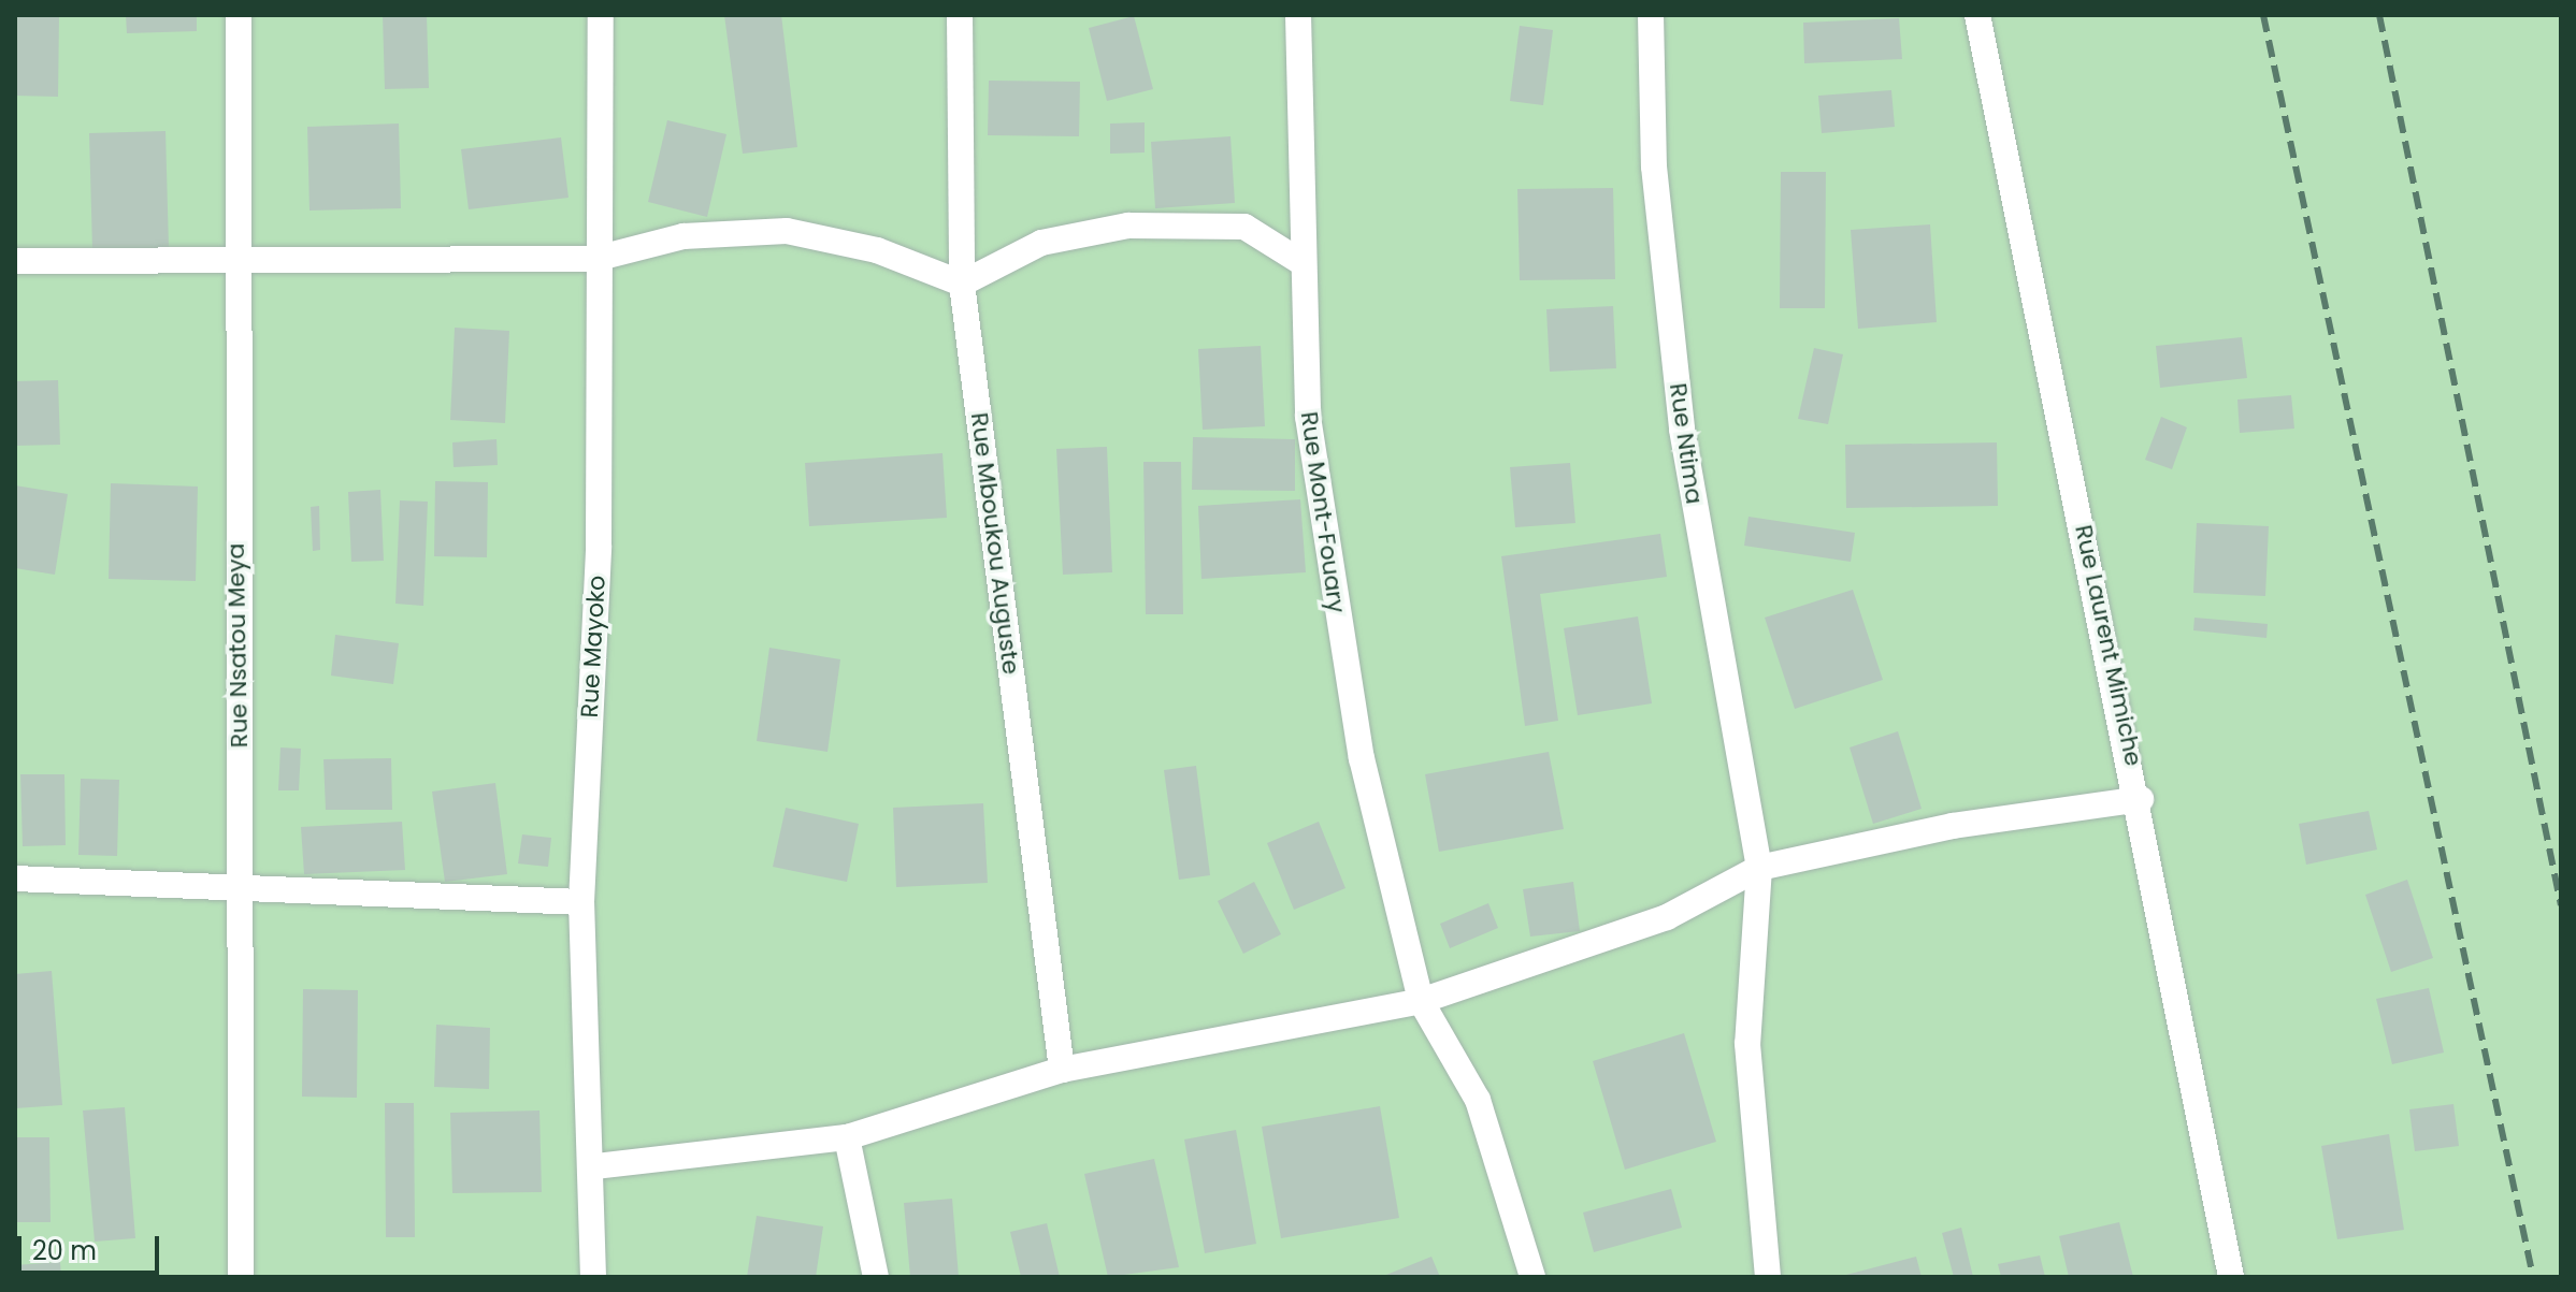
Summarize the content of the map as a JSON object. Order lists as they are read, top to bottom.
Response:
{
  "streets": {
    "street": [
      "Rue Ntima",
      "Rue Mont-Fouary",
      "Rue Mboukou Auguste",
      "Rue Nsatou Meya",
      "Rue Laurent Mimiche",
      "Rue Mayoko"
    ]
  },
  "scale_bar": "20 m"
}
